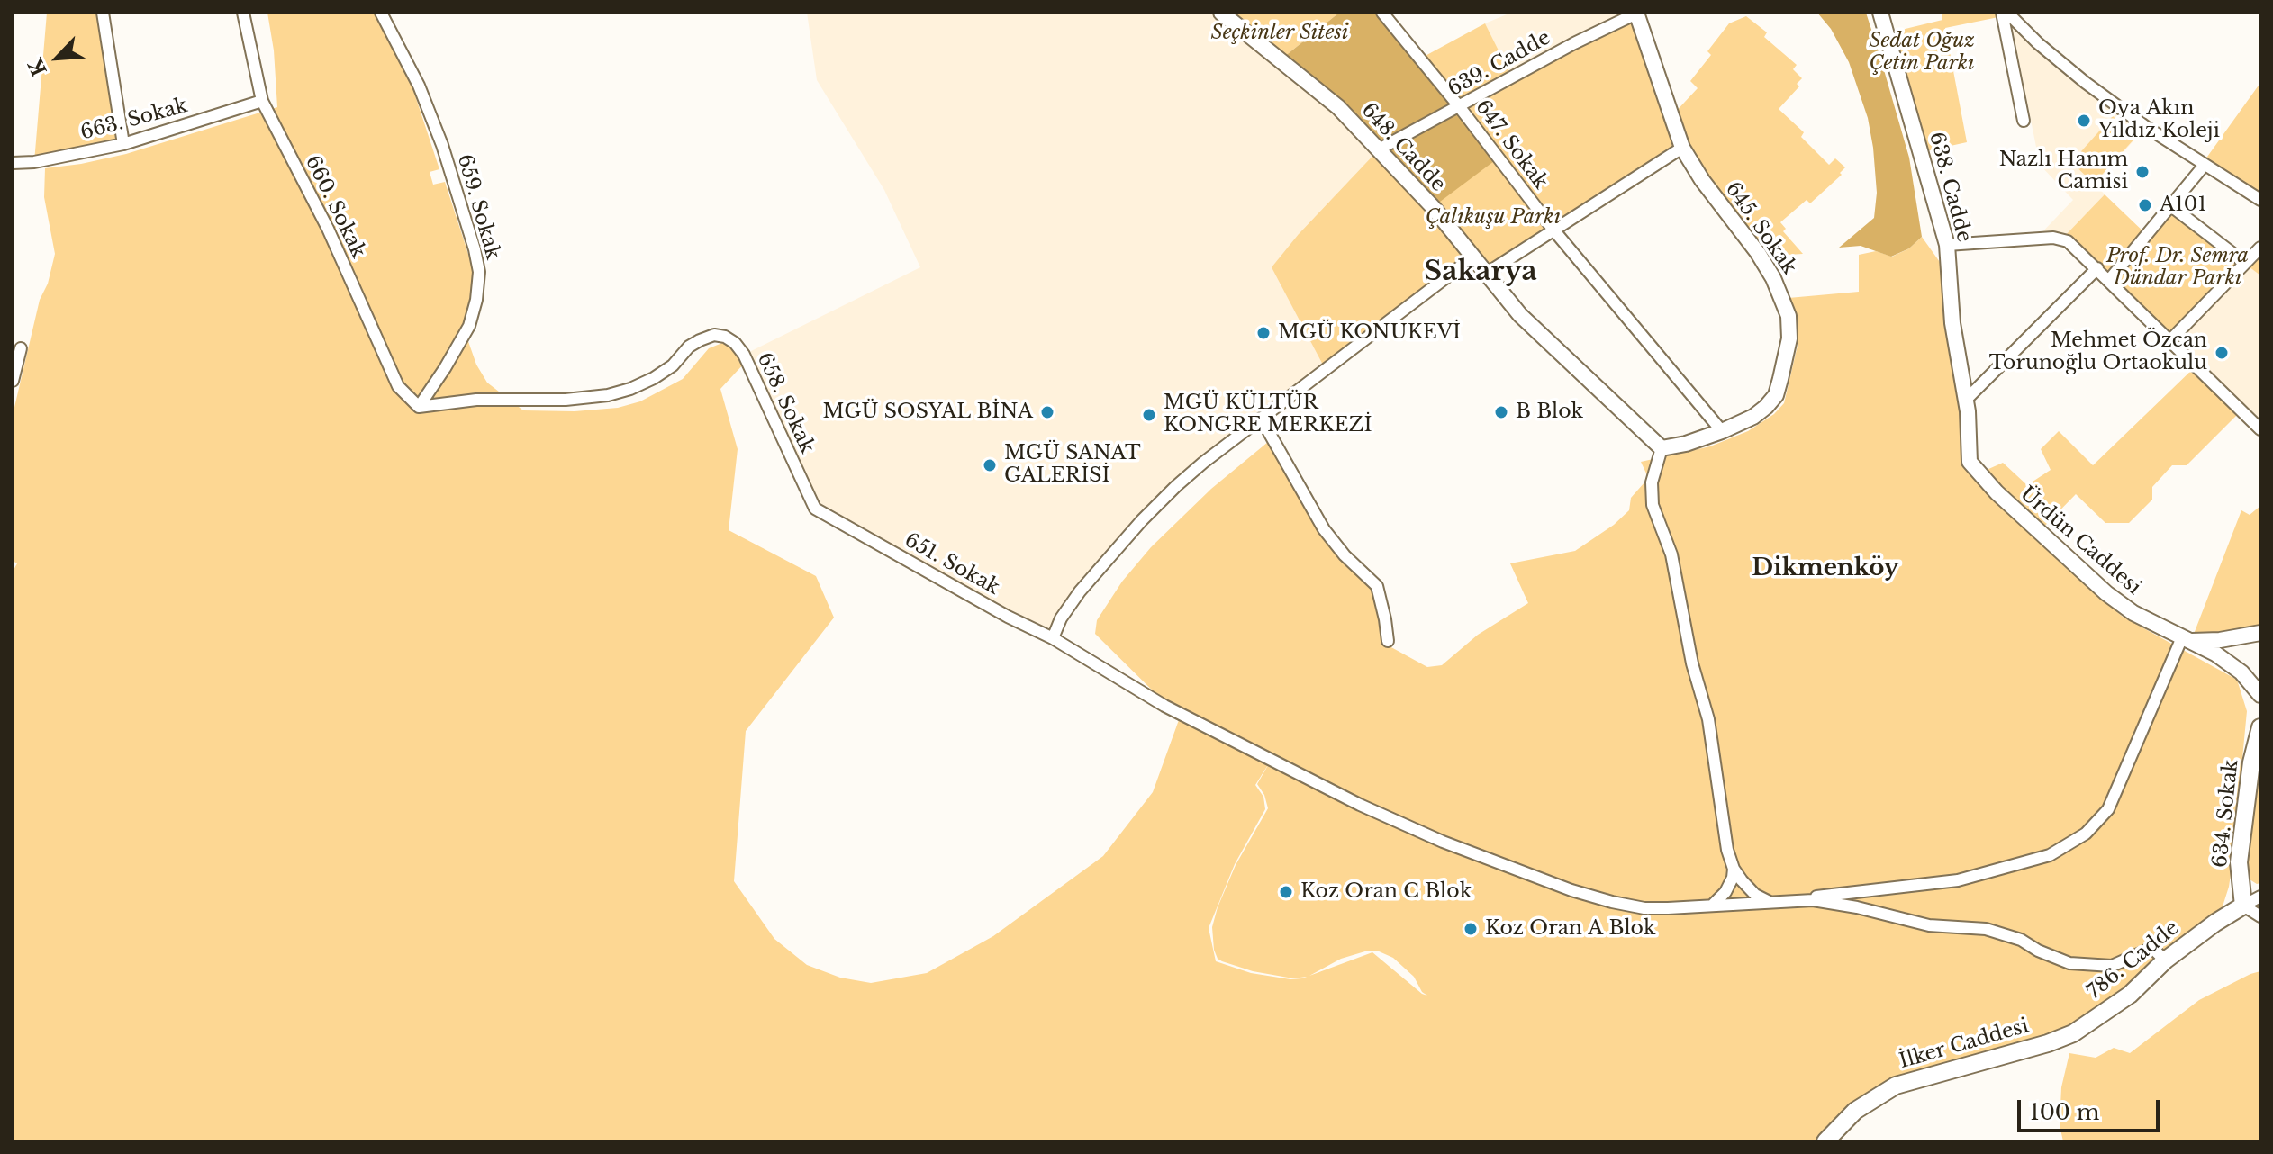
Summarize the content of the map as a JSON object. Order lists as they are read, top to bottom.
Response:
{
  "streets": {
    "main road": ["634. Sokak", "786. Cadde", "İlker Caddesi"],
    "street": [
      "639. Cadde",
      "663. Sokak",
      "647. Sokak",
      "648. Cadde",
      "638. Cadde",
      "660. Sokak",
      "659. Sokak",
      "645. Sokak",
      "658. Sokak",
      "Ürdün Caddesi",
      "651. Sokak"
    ]
  },
  "crossings": [
    ["639. Cadde", "647. Sokak"],
    ["639. Cadde", "648. Cadde"],
    ["639. Cadde", "645. Sokak"],
    ["663. Sokak", "660. Sokak"],
    ["647. Sokak", "645. Sokak"],
    ["648. Cadde", "645. Sokak"],
    ["638. Cadde", "Ürdün Caddesi"],
    ["660. Sokak", "659. Sokak"],
    ["660. Sokak", "658. Sokak"],
    ["659. Sokak", "658. Sokak"],
    ["658. Sokak", "651. Sokak"],
    ["634. Sokak", "786. Cadde"],
    ["786. Cadde", "İlker Caddesi"]
  ],
  "districts": ["Sakarya", "Dikmenköy"],
  "parks": [
    "Seçkinler Sitesi",
    "Sedat Oğuz Çetin Parkı",
    "Çalıkuşu Parkı",
    "Prof. Dr. Semra Dündar Parkı"
  ],
  "places": [
    "Oya Akın Yıldız Koleji",
    "Nazlı Hanım Camisi",
    "A101",
    "MGÜ KONUKEVİ",
    "Mehmet Özcan Torunoğlu Ortaokulu",
    "MGÜ SOSYAL BİNA",
    "B Blok",
    "MGÜ KÜLTÜR KONGRE MERKEZİ",
    "MGÜ SANAT GALERİSİ",
    "Koz Oran C Blok",
    "Koz Oran A Blok"
  ],
  "scale_bar": "100 m",
  "north": "bottom left"
}
